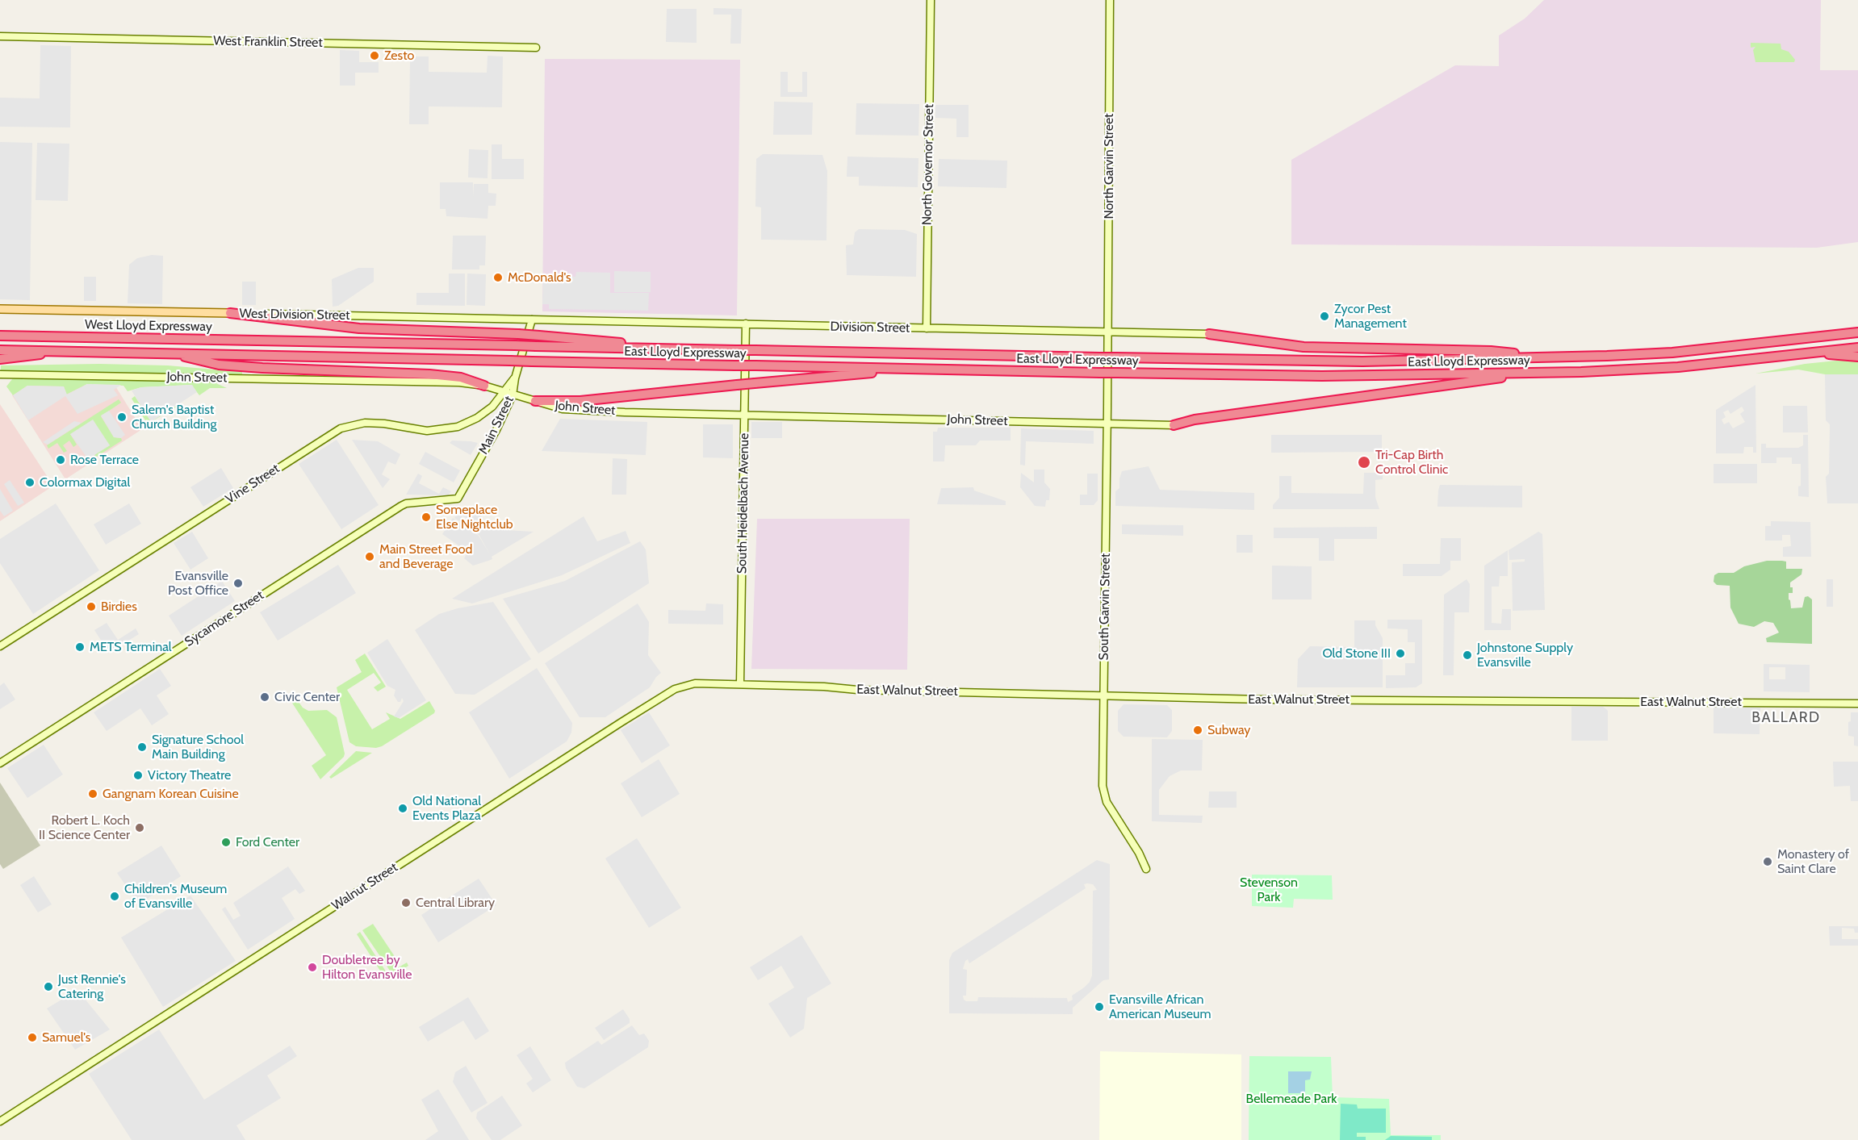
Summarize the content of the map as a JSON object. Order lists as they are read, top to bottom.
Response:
{
  "streets": {
    "highway": ["West Lloyd Expressway", "East Lloyd Expressway"],
    "main road": [
      "West Franklin Street",
      "North Governor Street",
      "North Garvin Street",
      "West Division Street",
      "Division Street",
      "John Street",
      "Main Street",
      "Vine Street",
      "South Heidelbach Avenue",
      "South Garvin Street",
      "Sycamore Street",
      "East Walnut Street",
      "Walnut Street"
    ]
  },
  "crossings": [
    ["North Governor Street", "Division Street"],
    ["North Garvin Street", "Division Street"],
    ["North Garvin Street", "South Garvin Street"],
    ["West Division Street", "Division Street"],
    ["West Division Street", "Main Street"],
    ["West Lloyd Expressway", "East Lloyd Expressway"],
    ["Division Street", "Main Street"],
    ["Division Street", "South Heidelbach Avenue"],
    ["Division Street", "South Garvin Street"],
    ["John Street", "Main Street"],
    ["John Street", "Vine Street"],
    ["John Street", "South Heidelbach Avenue"],
    ["John Street", "South Garvin Street"],
    ["Main Street", "Vine Street"],
    ["Main Street", "Sycamore Street"],
    ["South Heidelbach Avenue", "East Walnut Street"],
    ["South Heidelbach Avenue", "Walnut Street"],
    ["South Garvin Street", "East Walnut Street"],
    ["East Walnut Street", "Walnut Street"]
  ],
  "districts": ["BALLARD"],
  "parks": ["Stevenson Park", "Bellemeade Park"],
  "places": [
    "Zesto",
    "McDonald's",
    "Zycor Pest Management",
    "Salem's Baptist Church Building",
    "Rose Terrace",
    "Tri-Cap Birth Control Clinic",
    "Colormax Digital",
    "Someplace Else Nightclub",
    "Main Street Food and Beverage",
    "Evansville Post Office",
    "Birdies",
    "METS Terminal",
    "Old Stone III",
    "Johnstone Supply Evansville",
    "Civic Center",
    "Subway",
    "Signature School Main Building",
    "Victory Theatre",
    "Gangnam Korean Cuisine",
    "Old National Events Plaza",
    "Robert L. Koch II Science Center",
    "Ford Center",
    "Monastery of Saint Clare",
    "Children's Museum of Evansville",
    "Central Library",
    "Doubletree by Hilton Evansville",
    "Just Rennie's Catering",
    "Evansville African American Museum",
    "Samuel's"
  ]
}
